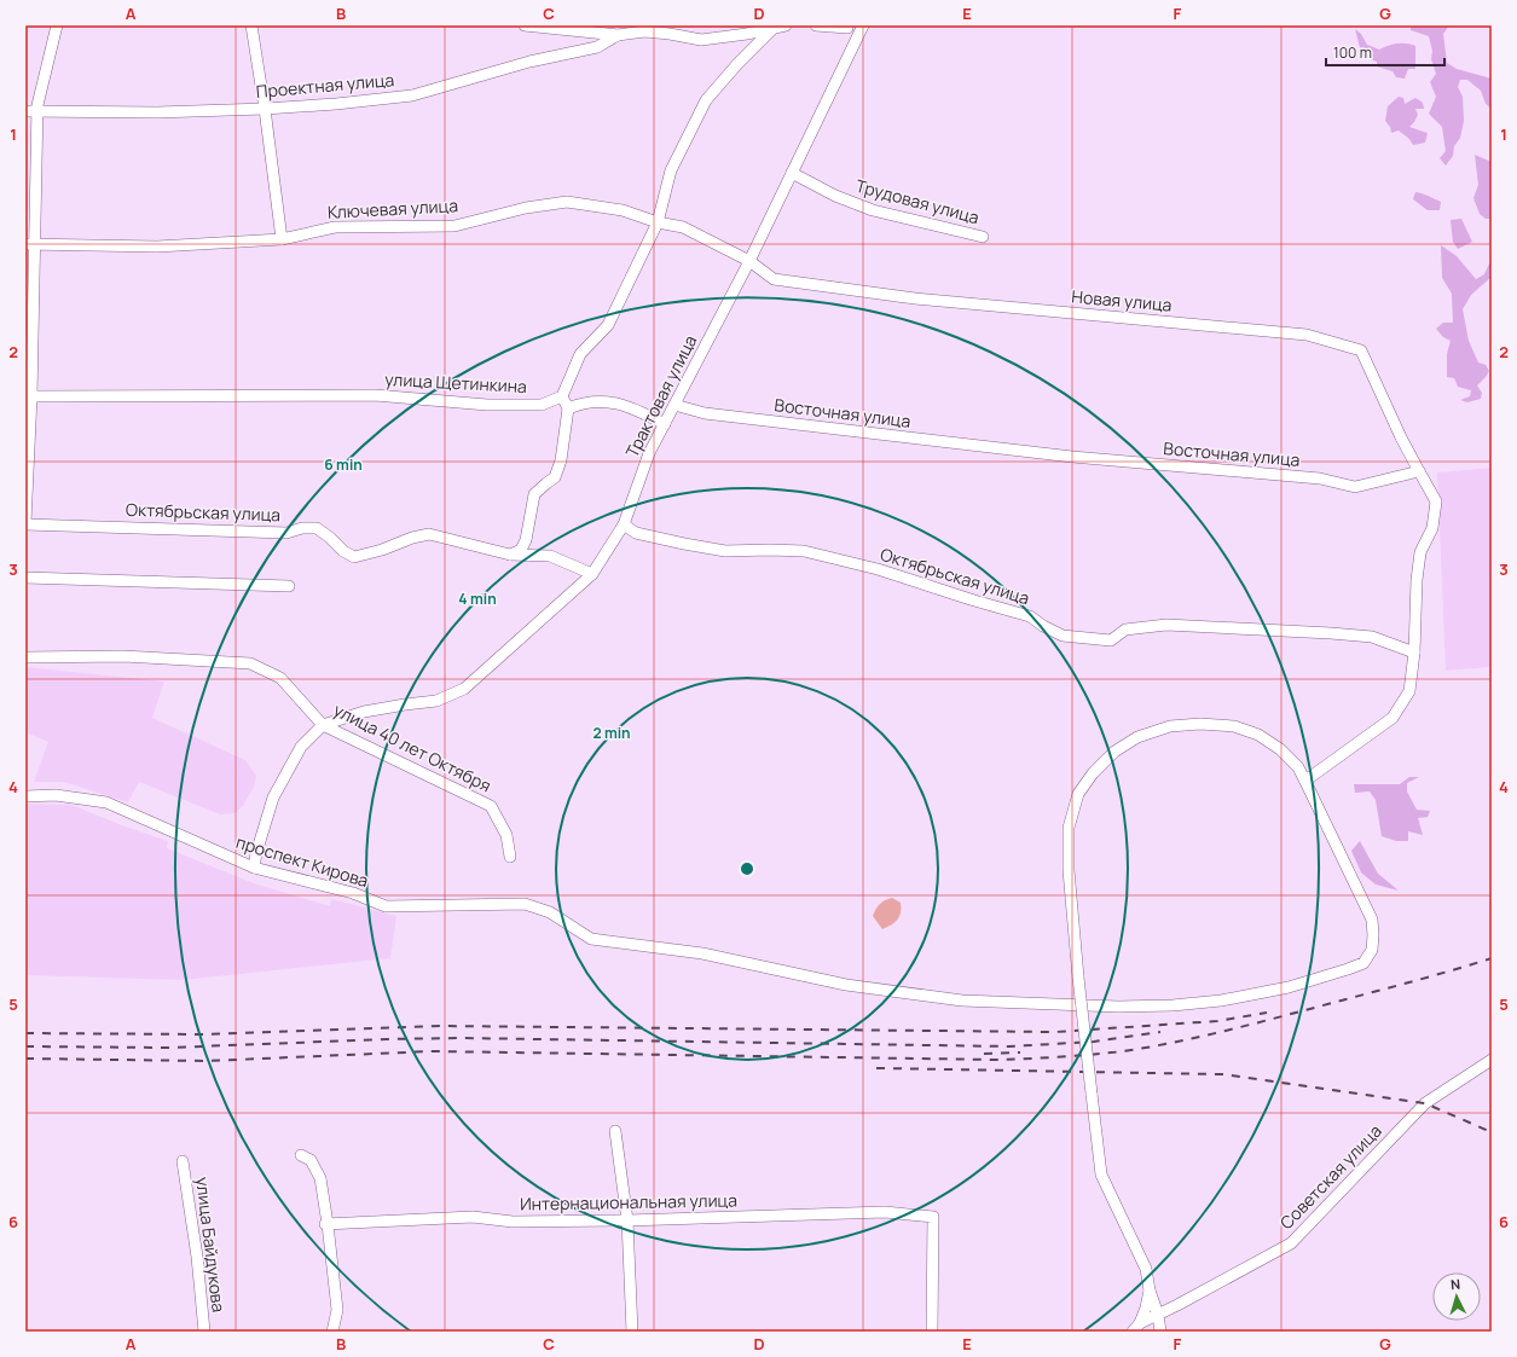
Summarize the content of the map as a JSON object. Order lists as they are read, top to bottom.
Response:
{
  "streets": {
    "street": [
      "Проектная улица",
      "Трудовая улица",
      "Ключевая улица",
      "Новая улица",
      "улица Щетинкина",
      "Трактовая улица",
      "Восточная улица",
      "Октябрьская улица",
      "улица 40 лет Октября",
      "проспект Кирова",
      "Советская улица",
      "Интернациональная улица",
      "улица Байдукова"
    ]
  },
  "crossings": [
    ["Трудовая улица", "Трактовая улица"],
    ["Ключевая улица", "Новая улица"],
    ["Ключевая улица", "Трактовая улица"],
    ["Новая улица", "Трактовая улица"],
    ["Новая улица", "Восточная улица"],
    ["Трактовая улица", "Восточная улица"],
    ["Трактовая улица", "Октябрьская улица"],
    ["Трактовая улица", "улица 40 лет Октября"],
    ["проспект Кирова", "Советская улица"]
  ],
  "scale_bar": "100 m",
  "north": "top",
  "grid": {
    "columns": [
      "A",
      "B",
      "C",
      "D",
      "E",
      "F",
      "G"
    ],
    "rows": [
      "1",
      "2",
      "3",
      "4",
      "5",
      "6"
    ]
  },
  "rings": ["6 min", "4 min", "2 min"]
}
